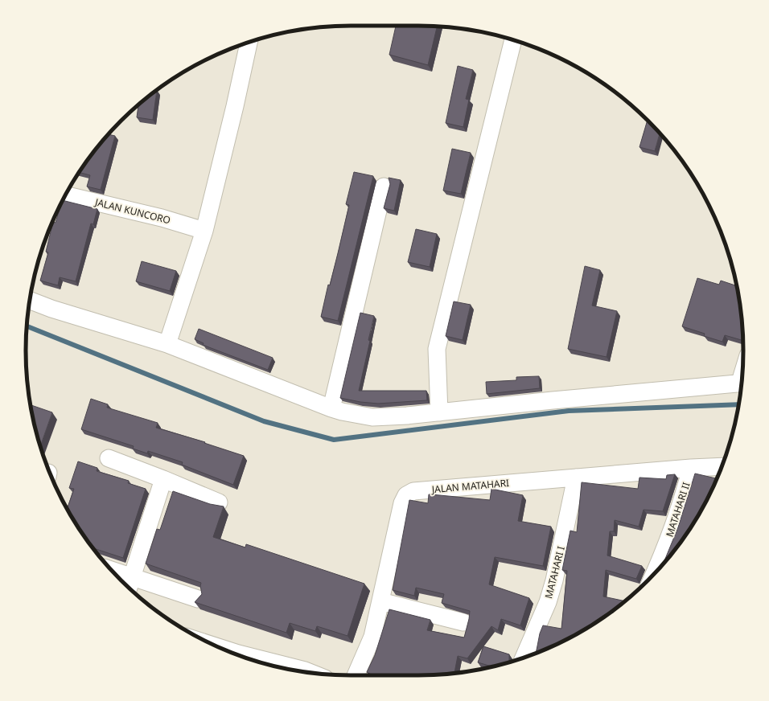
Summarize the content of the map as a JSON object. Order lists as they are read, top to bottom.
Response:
{
  "streets": {
    "street": [
      "JALAN KUNCORO",
      "JALAN MATAHARI",
      "MATAHARI II",
      "MATAHARI I"
    ]
  },
  "crossings": [
    ["JALAN MATAHARI", "MATAHARI II"],
    ["JALAN MATAHARI", "MATAHARI I"]
  ]
}
